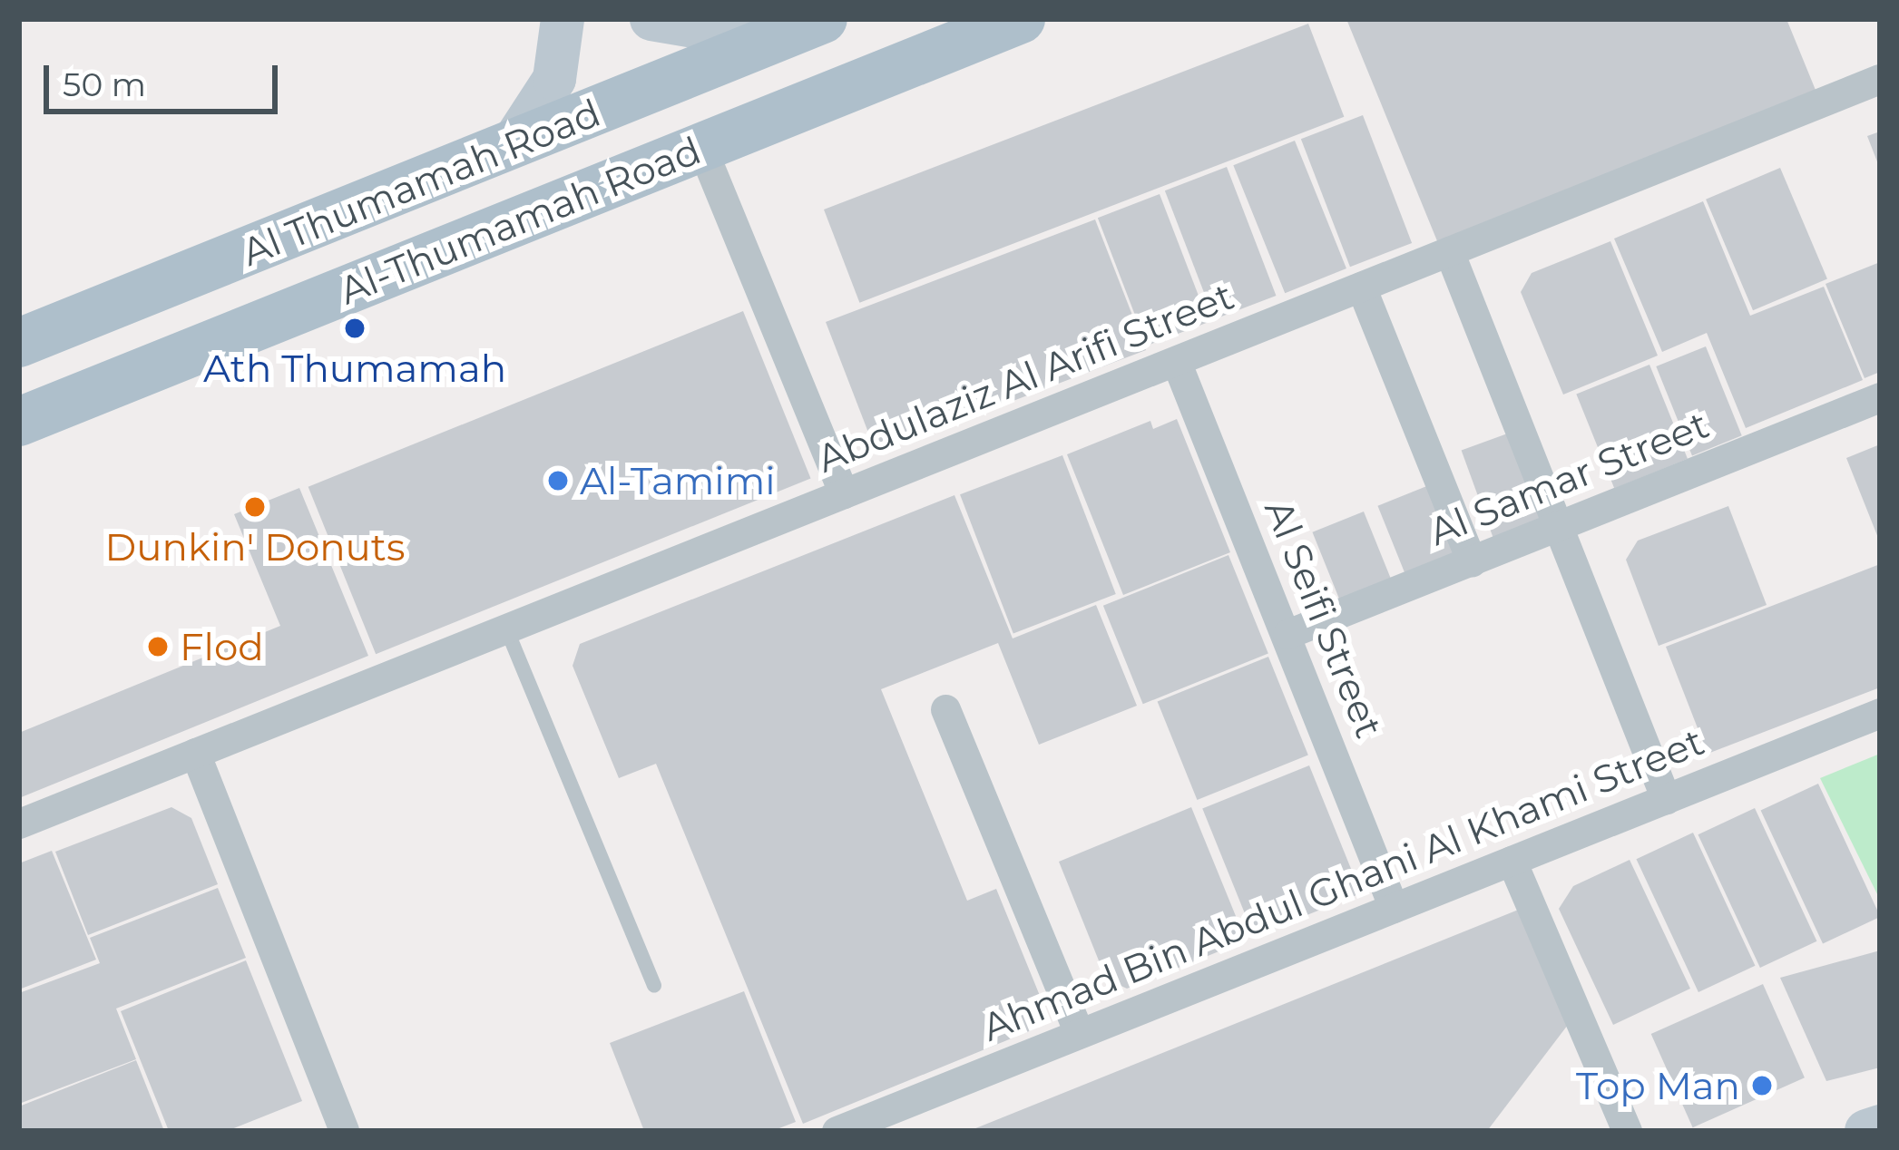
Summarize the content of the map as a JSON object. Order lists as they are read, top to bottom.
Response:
{
  "streets": {
    "main road": ["Al Thumamah Road", "Al-Thumamah Road"],
    "street": [
      "Abdulaziz Al Arifi Street",
      "Al Samar Street",
      "Al Seifi Street",
      "Ahmad Bin Abdul Ghani Al Khami Street"
    ]
  },
  "crossings": [
    ["Abdulaziz Al Arifi Street", "Al Seifi Street"],
    ["Al Samar Street", "Al Seifi Street"],
    ["Al Seifi Street", "Ahmad Bin Abdul Ghani Al Khami Street"]
  ],
  "places": [
    "Ath Thumamah",
    "Al-Tamimi",
    "Dunkin' Donuts",
    "Flod",
    "Top Man"
  ],
  "scale_bar": "50 m"
}
